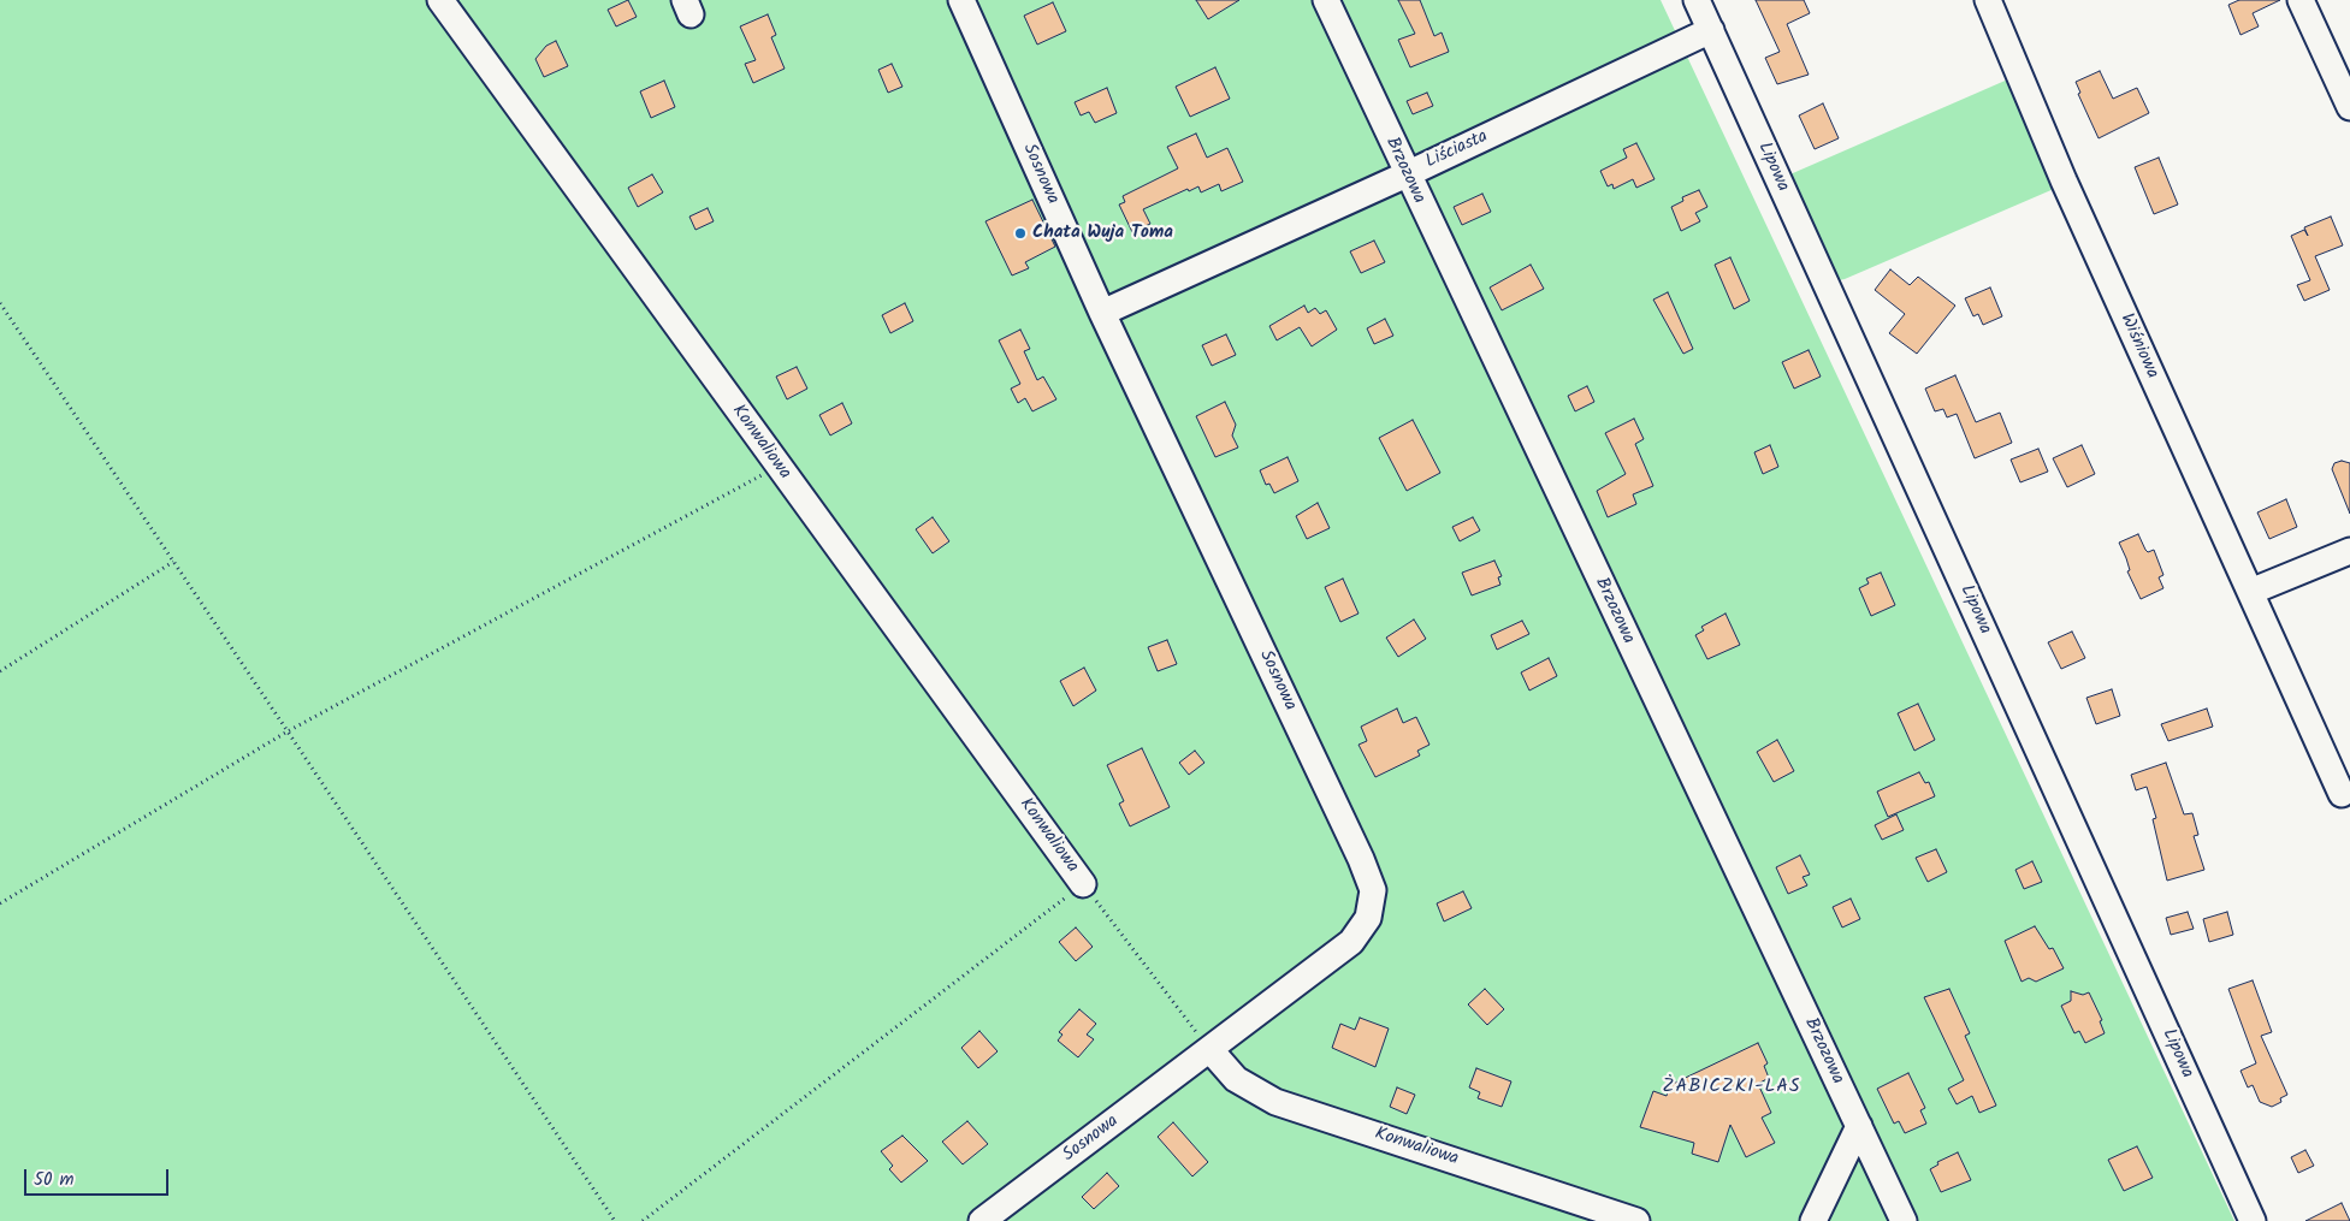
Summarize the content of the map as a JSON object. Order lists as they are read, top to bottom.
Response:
{
  "streets": {
    "street": [
      "Liściasta",
      "Lipowa",
      "Brzozowa",
      "Sosnowa",
      "Wiśniowa",
      "Konwaliowa"
    ]
  },
  "crossings": [
    ["Liściasta", "Lipowa"],
    ["Liściasta", "Brzozowa"],
    ["Liściasta", "Sosnowa"],
    ["Sosnowa", "Konwaliowa"]
  ],
  "districts": ["ŻABICZKI-LAS"],
  "places": ["Chata Wuja Toma"],
  "scale_bar": "50 m"
}
